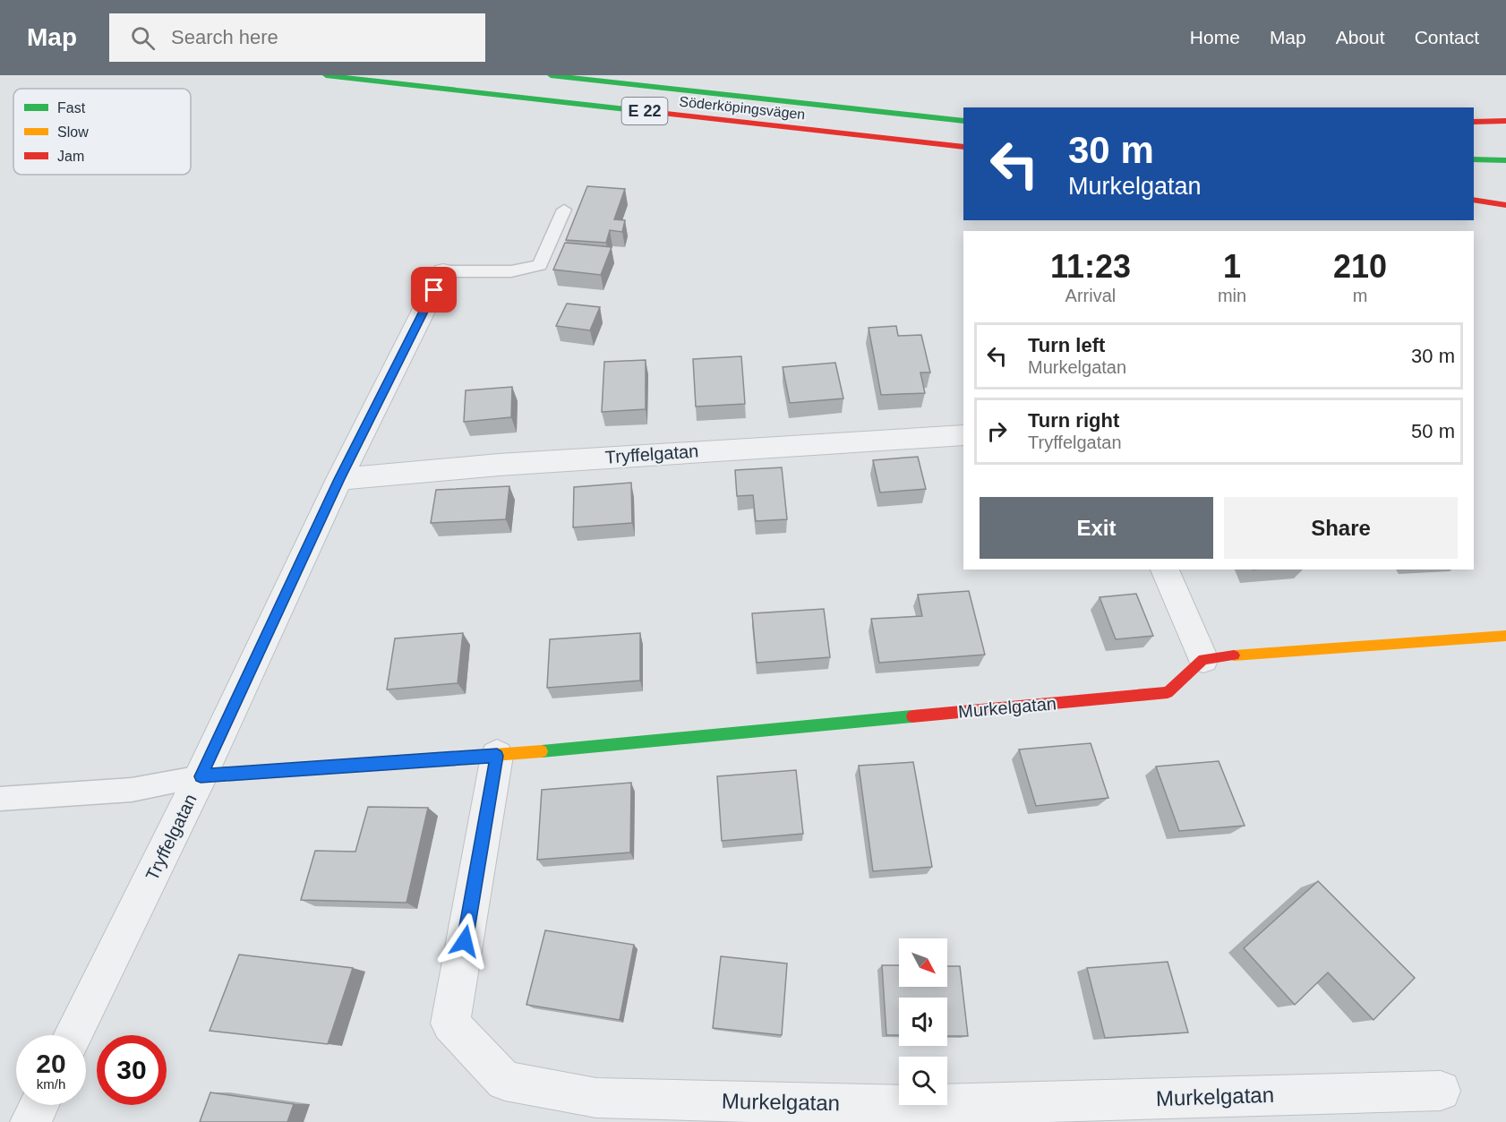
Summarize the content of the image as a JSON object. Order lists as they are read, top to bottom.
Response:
{
  "streets": {
    "main road": ["Söderköpingsvägen", "E 22", "Murkelgatan"],
    "street": ["Tryffelgatan"]
  },
  "crossings": [
    ["Tryffelgatan", "Murkelgatan"]
  ],
  "legend": ["Fast", "Slow", "Jam"],
  "north": "bottom right",
  "page": {
    "header": "Map",
    "search": "Search here",
    "nav": [
      "Home",
      "Map",
      "About",
      "Contact"
    ],
    "turn": ["30 m", "Murkelgatan"],
    "eta": [
      "11:23",
      "Arrival",
      "1",
      "min",
      "210",
      "m"
    ],
    "list": [
      {
        "name": "Turn left",
        "note": "Murkelgatan",
        "value": "30 m"
      },
      {
        "name": "Turn right",
        "note": "Tryffelgatan",
        "value": "50 m"
      }
    ],
    "buttons": ["Exit", "Share"],
    "speed": "20 km/h",
    "limit": "30"
  }
}
